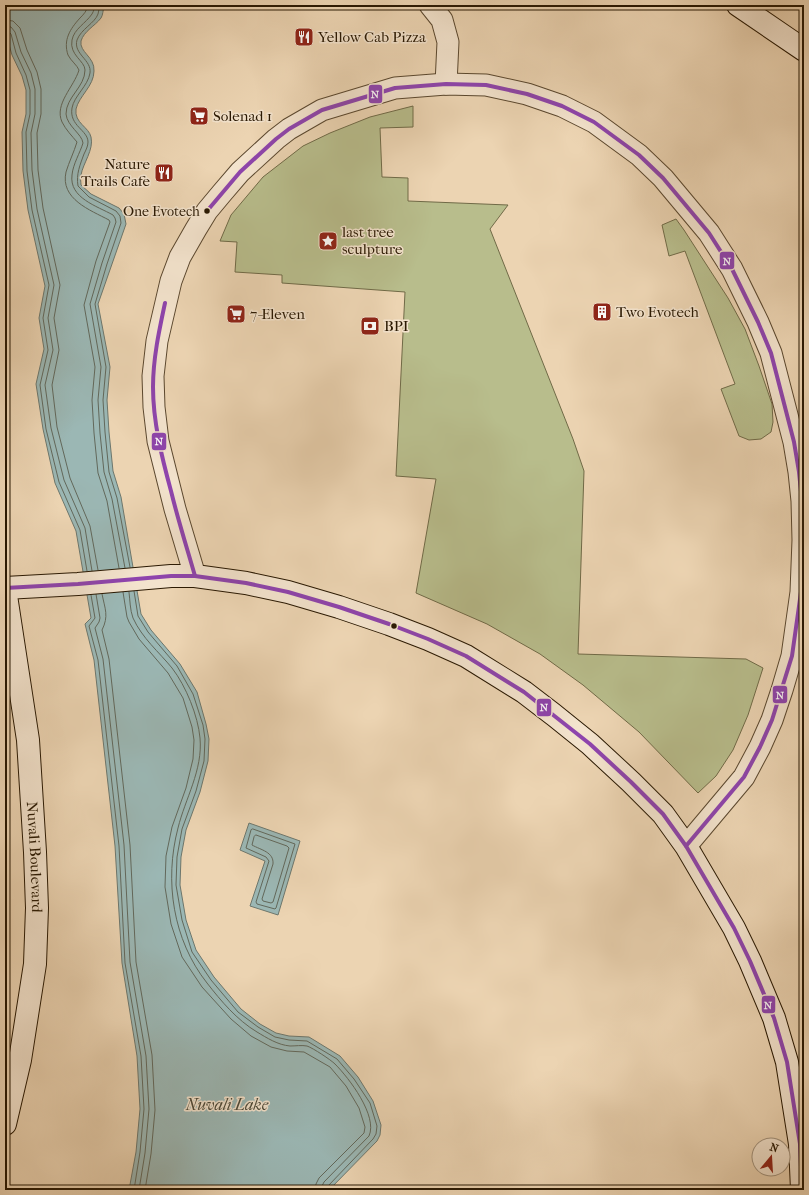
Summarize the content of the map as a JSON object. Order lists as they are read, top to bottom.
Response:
{
  "streets": {
    "street": ["Nuvali Boulevard"]
  },
  "water": ["Nuvali Lake"],
  "places": {
    "restaurant": ["Yellow Cab Pizza", "Nature Trails Cafe"],
    "supermarket": ["Solenad 1", "7-Eleven"],
    "other": ["One Evotech"],
    "place": ["last tree sculpture"],
    "building": ["Two Evotech"],
    "bank": ["BPI"]
  },
  "lines": ["transit line N"],
  "north": "top"
}
